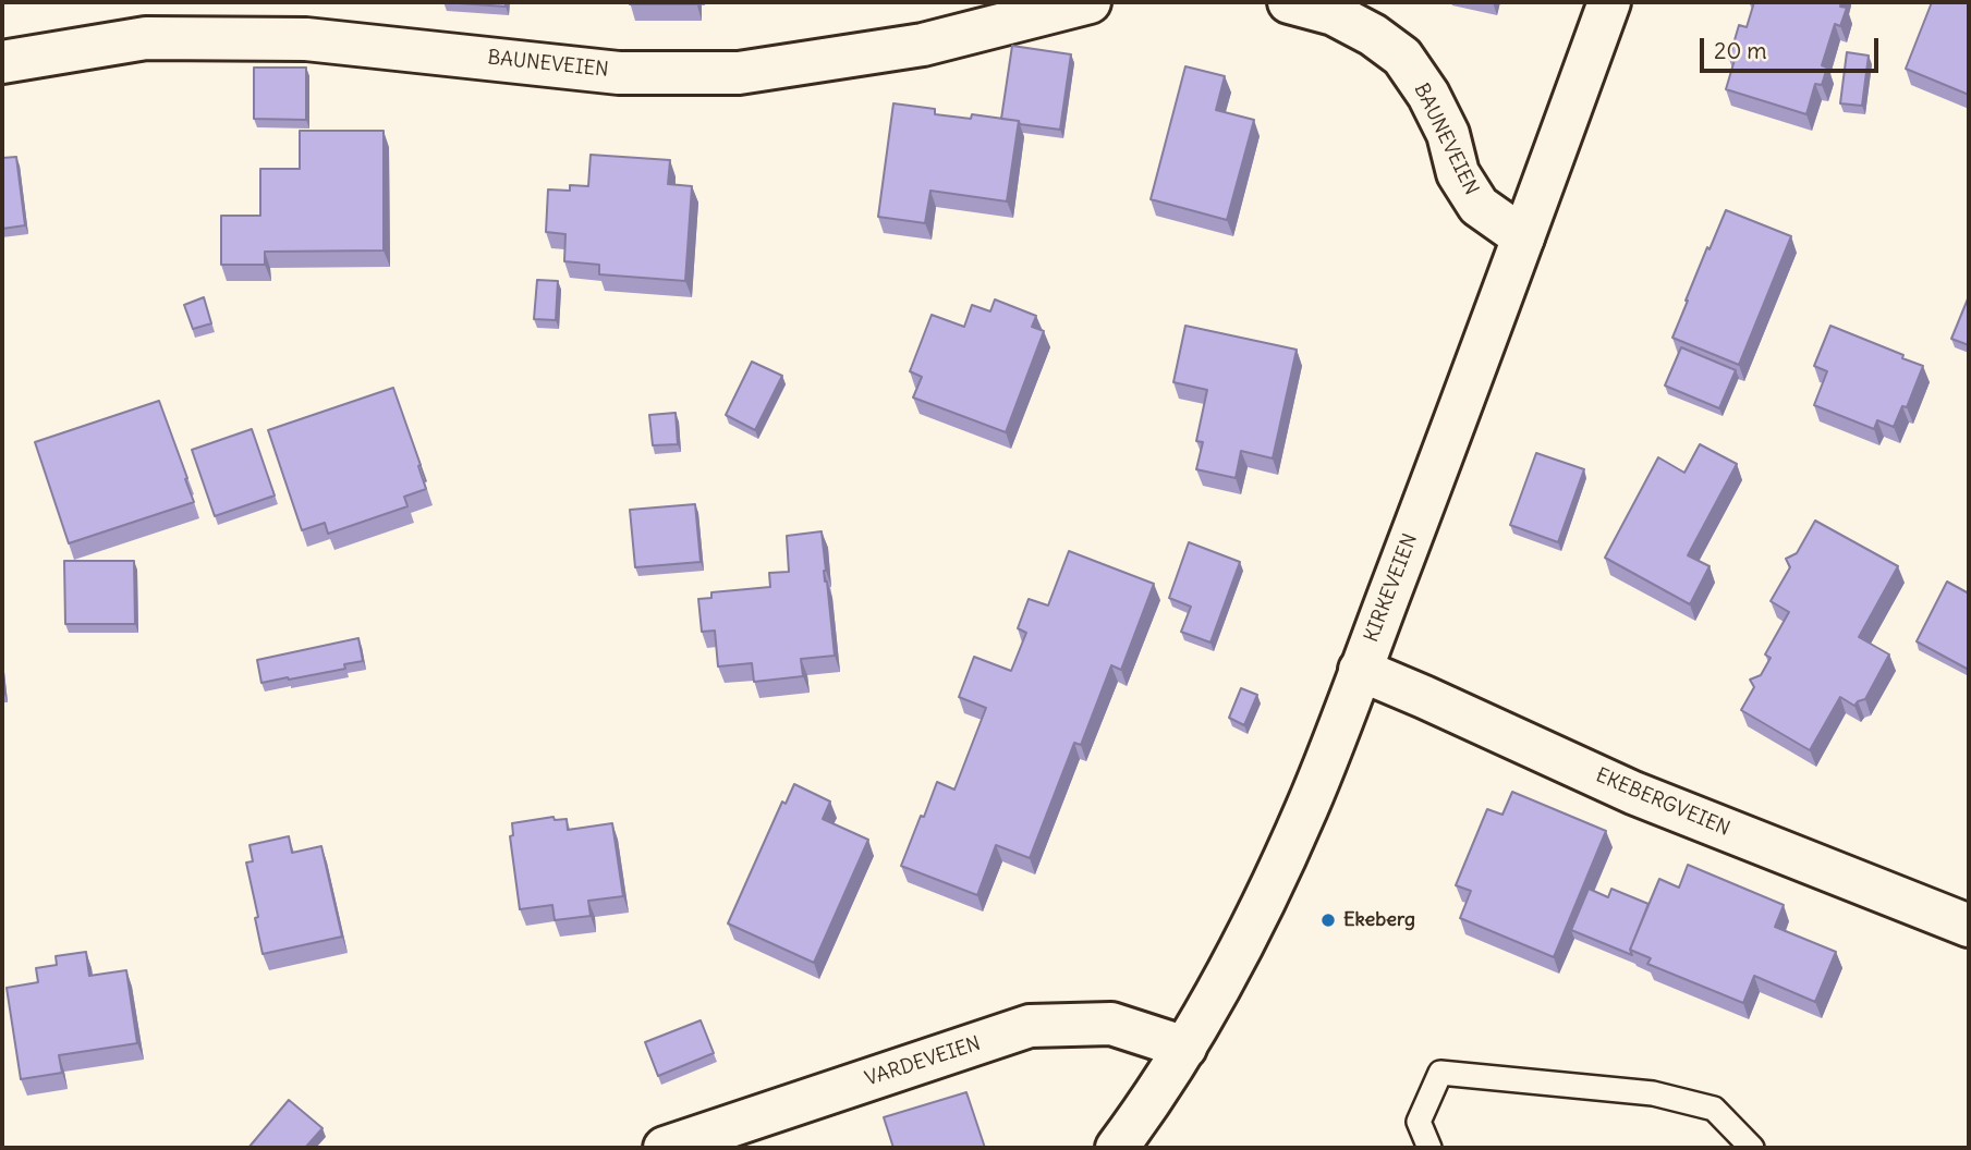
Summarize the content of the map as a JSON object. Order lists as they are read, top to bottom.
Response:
{
  "streets": {
    "street": [
      "BAUNEVEIEN",
      "KIRKEVEIEN",
      "EKEBERGVEIEN",
      "VARDEVEIEN"
    ]
  },
  "crossings": [
    ["BAUNEVEIEN", "KIRKEVEIEN"],
    ["KIRKEVEIEN", "EKEBERGVEIEN"],
    ["KIRKEVEIEN", "VARDEVEIEN"]
  ],
  "places": ["Ekeberg"],
  "scale_bar": "20 m"
}
